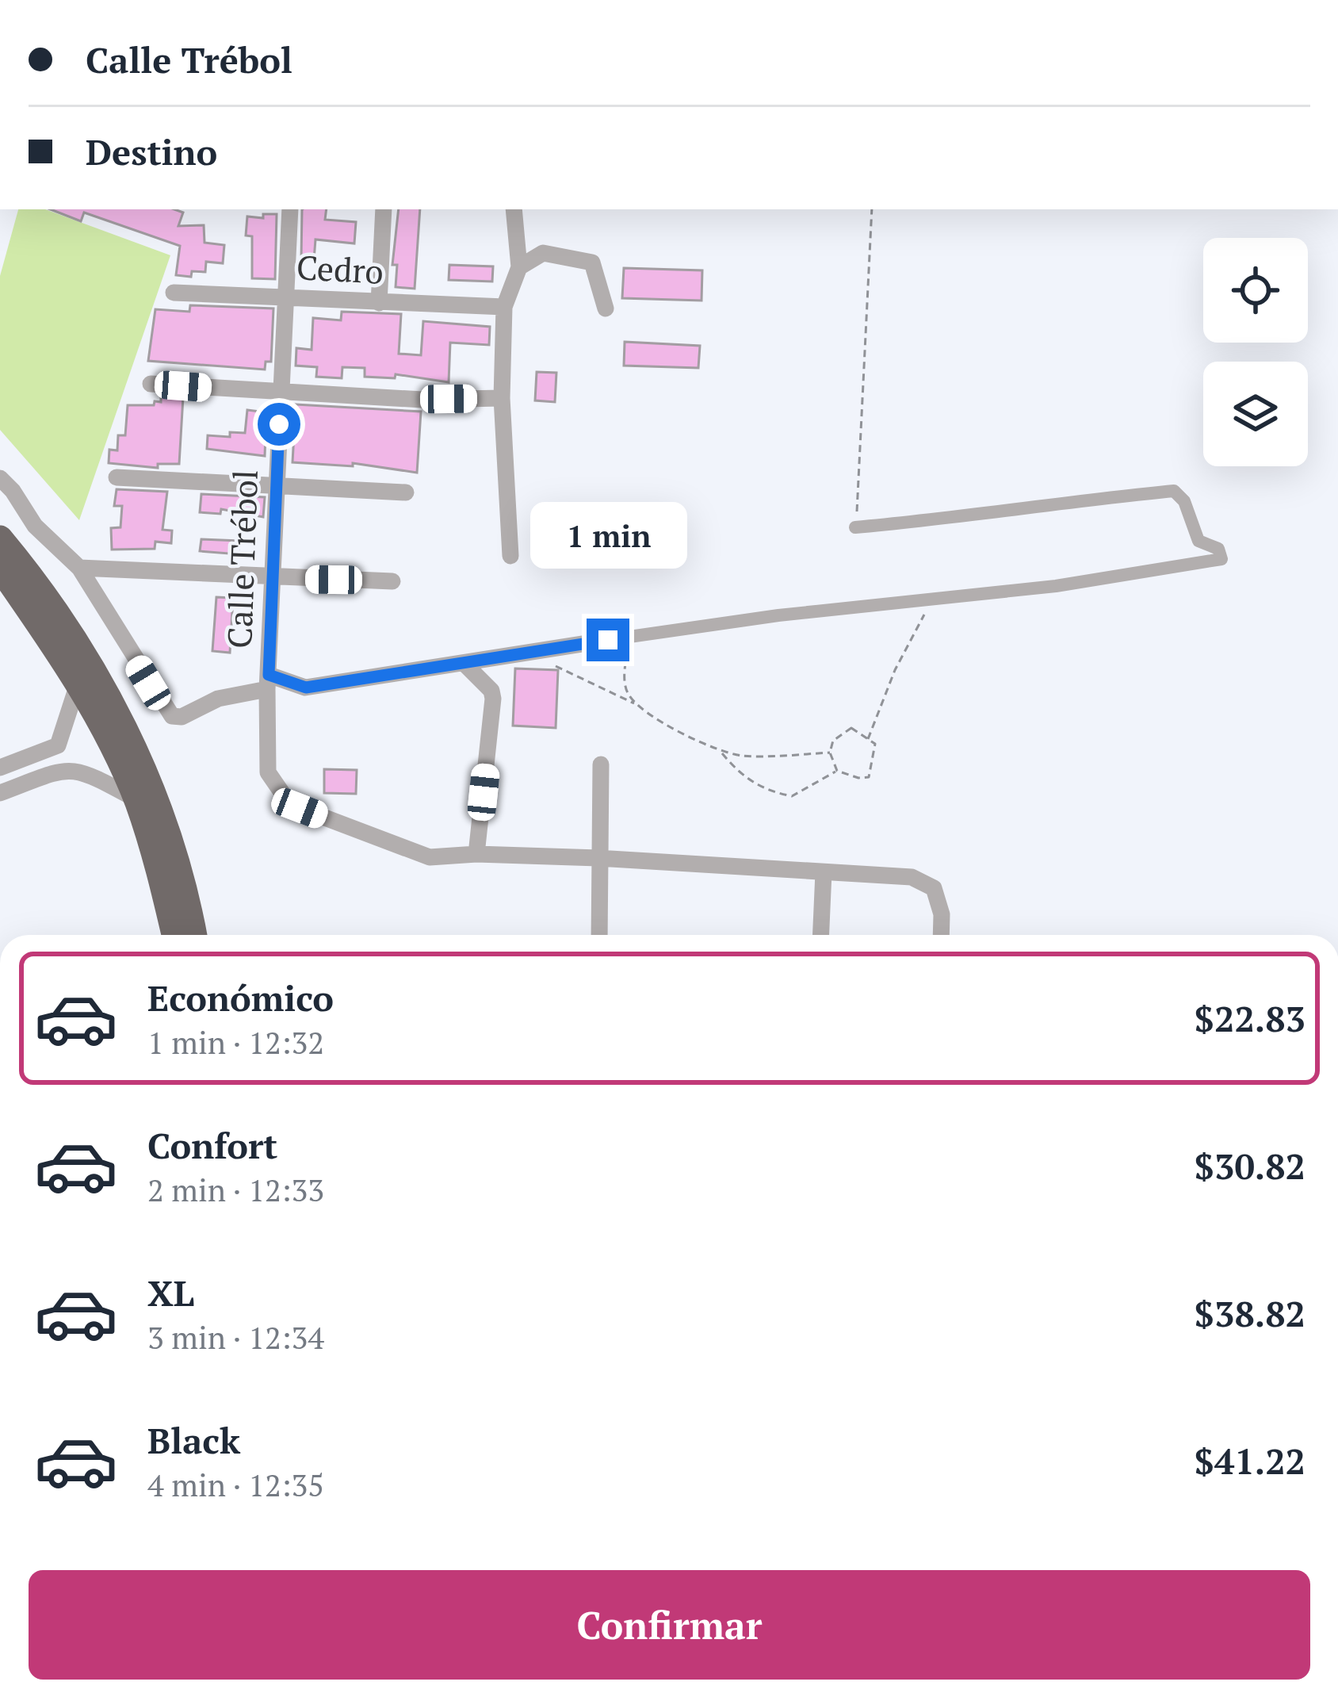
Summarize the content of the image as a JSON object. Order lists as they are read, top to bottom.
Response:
{
  "streets": {
    "street": ["Cedro", "Calle Trébol"]
  },
  "crossings": [
    ["Cedro", "Calle Trébol"]
  ],
  "page": {
    "banner": ["Calle Trébol", "Destino"],
    "bubble": "1 min",
    "list": [
      {
        "name": "Económico",
        "note": "1 min · 12:32",
        "value": "$22.83"
      },
      {
        "name": "Confort",
        "note": "2 min · 12:33",
        "value": "$30.82"
      },
      {
        "name": "XL",
        "note": "3 min · 12:34",
        "value": "$38.82"
      },
      {
        "name": "Black",
        "note": "4 min · 12:35",
        "value": "$41.22"
      }
    ],
    "buttons": "Confirmar"
  }
}
